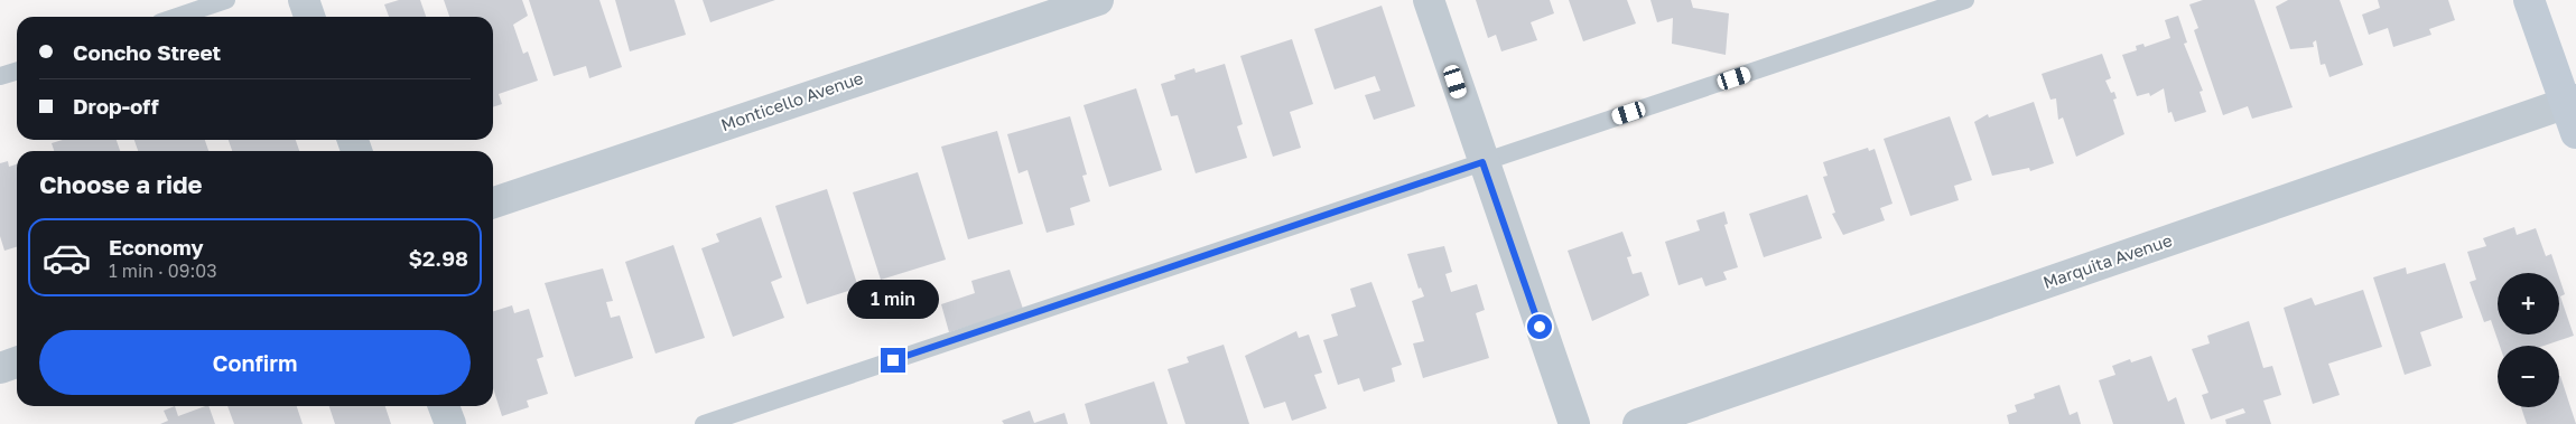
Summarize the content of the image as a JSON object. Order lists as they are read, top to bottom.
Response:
{
  "streets": {
    "street": ["Monticello Avenue", "Marquita Avenue"]
  },
  "page": {
    "banner": ["Concho Street", "Drop-off"],
    "heading": "Choose a ride",
    "list": [
      {
        "name": "Economy",
        "note": "1 min · 09:03",
        "value": "$2.98"
      }
    ],
    "map_buttons": ["+", "−"],
    "bubble": "1 min",
    "buttons": "Confirm"
  }
}
